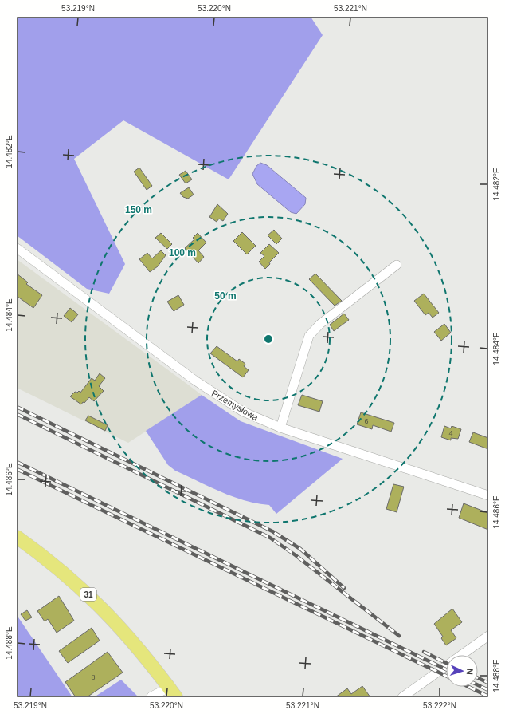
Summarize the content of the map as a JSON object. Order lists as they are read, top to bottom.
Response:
{
  "streets": {
    "main road": ["31"],
    "street": ["Przemysłowa"]
  },
  "house_numbers": ["6", "4", "8l"],
  "north": "right",
  "coordinates": [
    "53.219°N",
    "53.220°N",
    "53.221°N",
    "14.482°E",
    "14.484°E",
    "14.486°E",
    "14.488°E",
    "53.222°N"
  ],
  "rings": ["150 m", "100 m", "50 m"]
}
